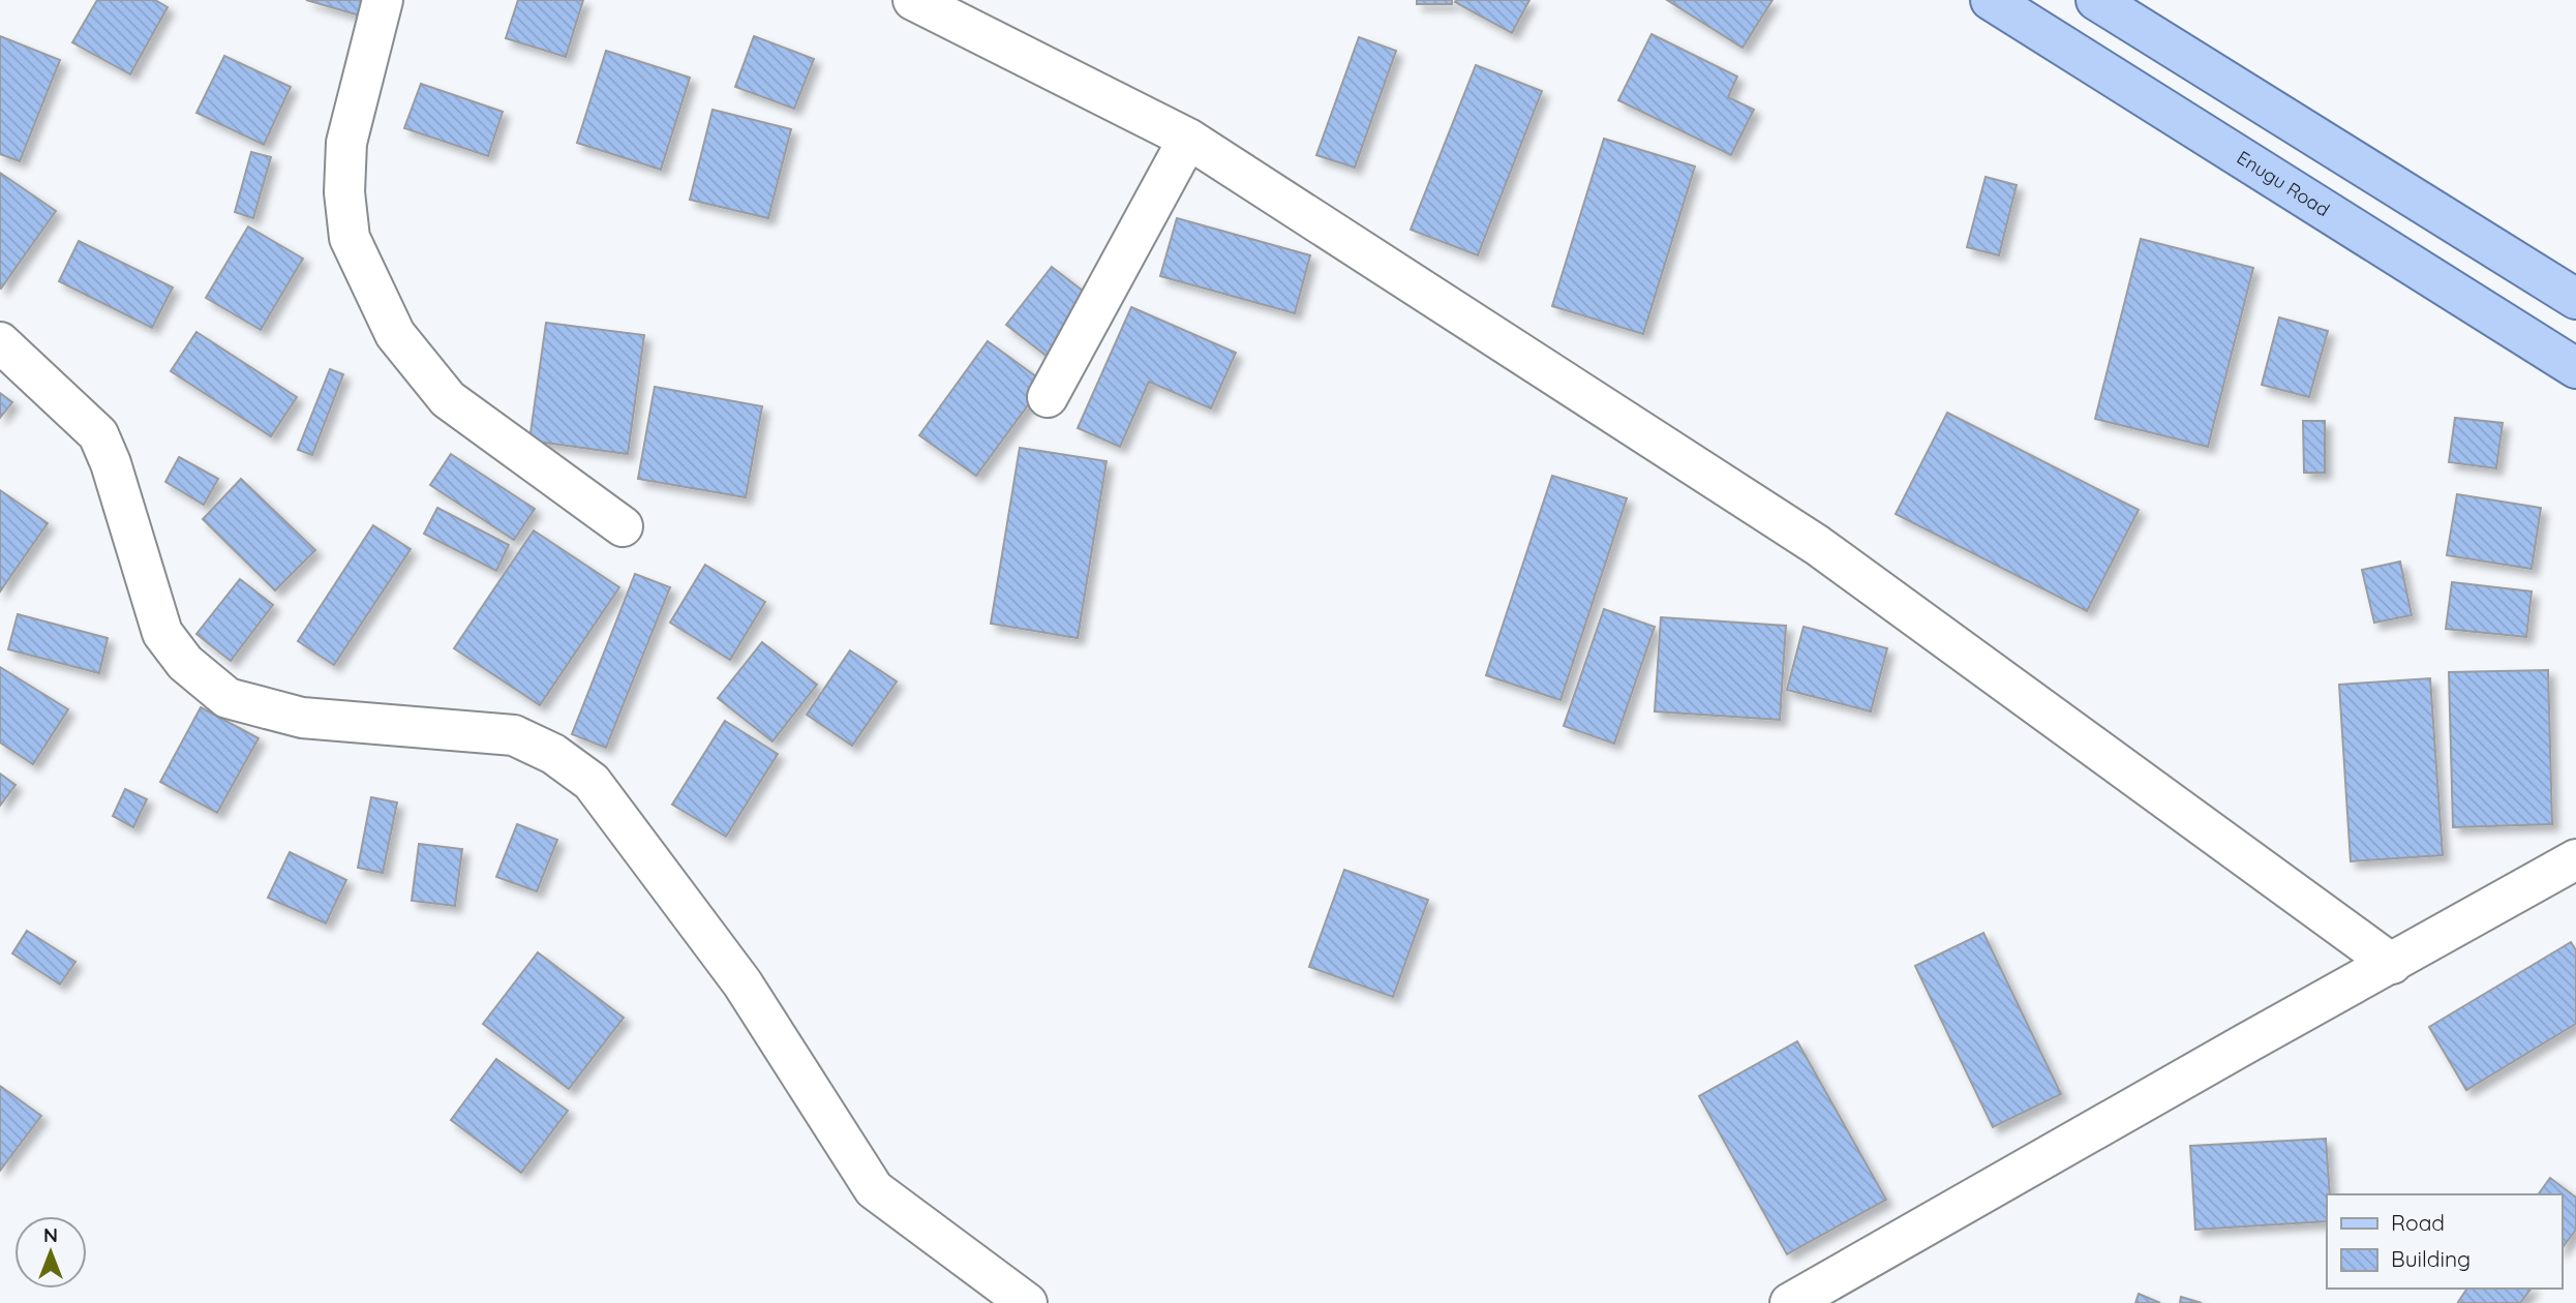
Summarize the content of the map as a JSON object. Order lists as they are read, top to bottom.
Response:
{
  "streets": {
    "main road": ["Enugu Road"]
  },
  "legend": ["Road", "Building"],
  "north": "top"
}
